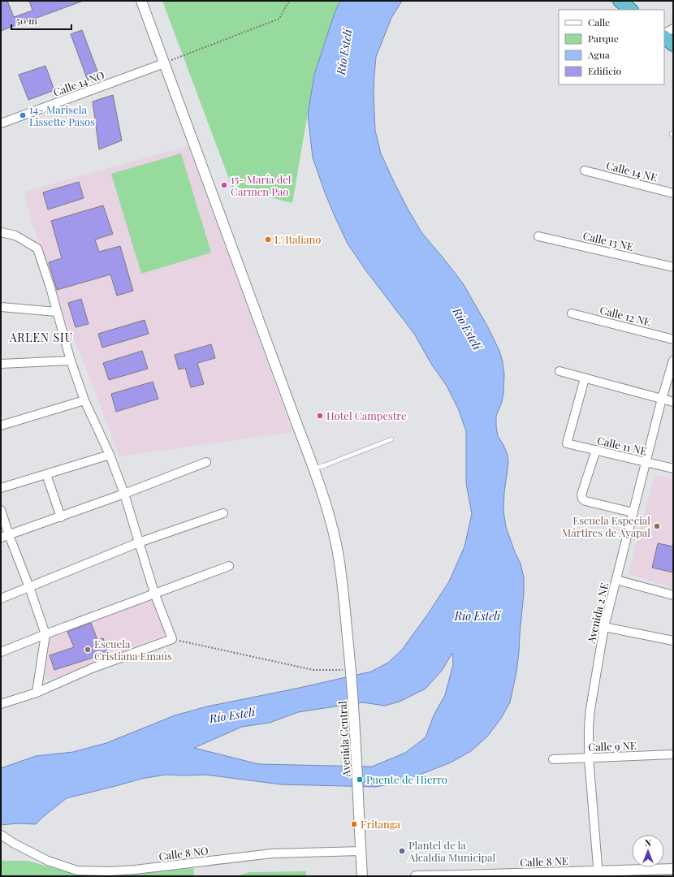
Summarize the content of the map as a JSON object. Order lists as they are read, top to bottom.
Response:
{
  "streets": {
    "street": [
      "Calle 14 NO",
      "Calle 14 NE",
      "Calle 13 NE",
      "Calle 12 NE",
      "Calle 11 NE",
      "Avenida 2 NE",
      "Avenida Central",
      "Calle 9 NE",
      "Calle 8 NO",
      "Calle 8 NE"
    ]
  },
  "crossings": [
    ["Calle 14 NO", "Avenida Central"],
    ["Calle 11 NE", "Avenida 2 NE"],
    ["Avenida 2 NE", "Calle 9 NE"],
    ["Avenida 2 NE", "Calle 8 NE"],
    ["Avenida Central", "Calle 8 NO"]
  ],
  "districts": ["ARLEN SIU"],
  "water": ["Río Estelí"],
  "places": [
    "14- Marisela Lissette Pasos",
    "15- María del Carmen Pao",
    "L' Italiano",
    "Hotel Campestre",
    "Escuela Especial Mártires de Ayapal",
    "Escuela Cristiana Emaús",
    "Puente de Hierro",
    "Fritanga",
    "Plantel de la Alcaldia Municipal"
  ],
  "legend": [
    "Calle",
    "Parque",
    "Agua",
    "Edificio"
  ],
  "scale_bar": "50 m",
  "north": "top"
}
